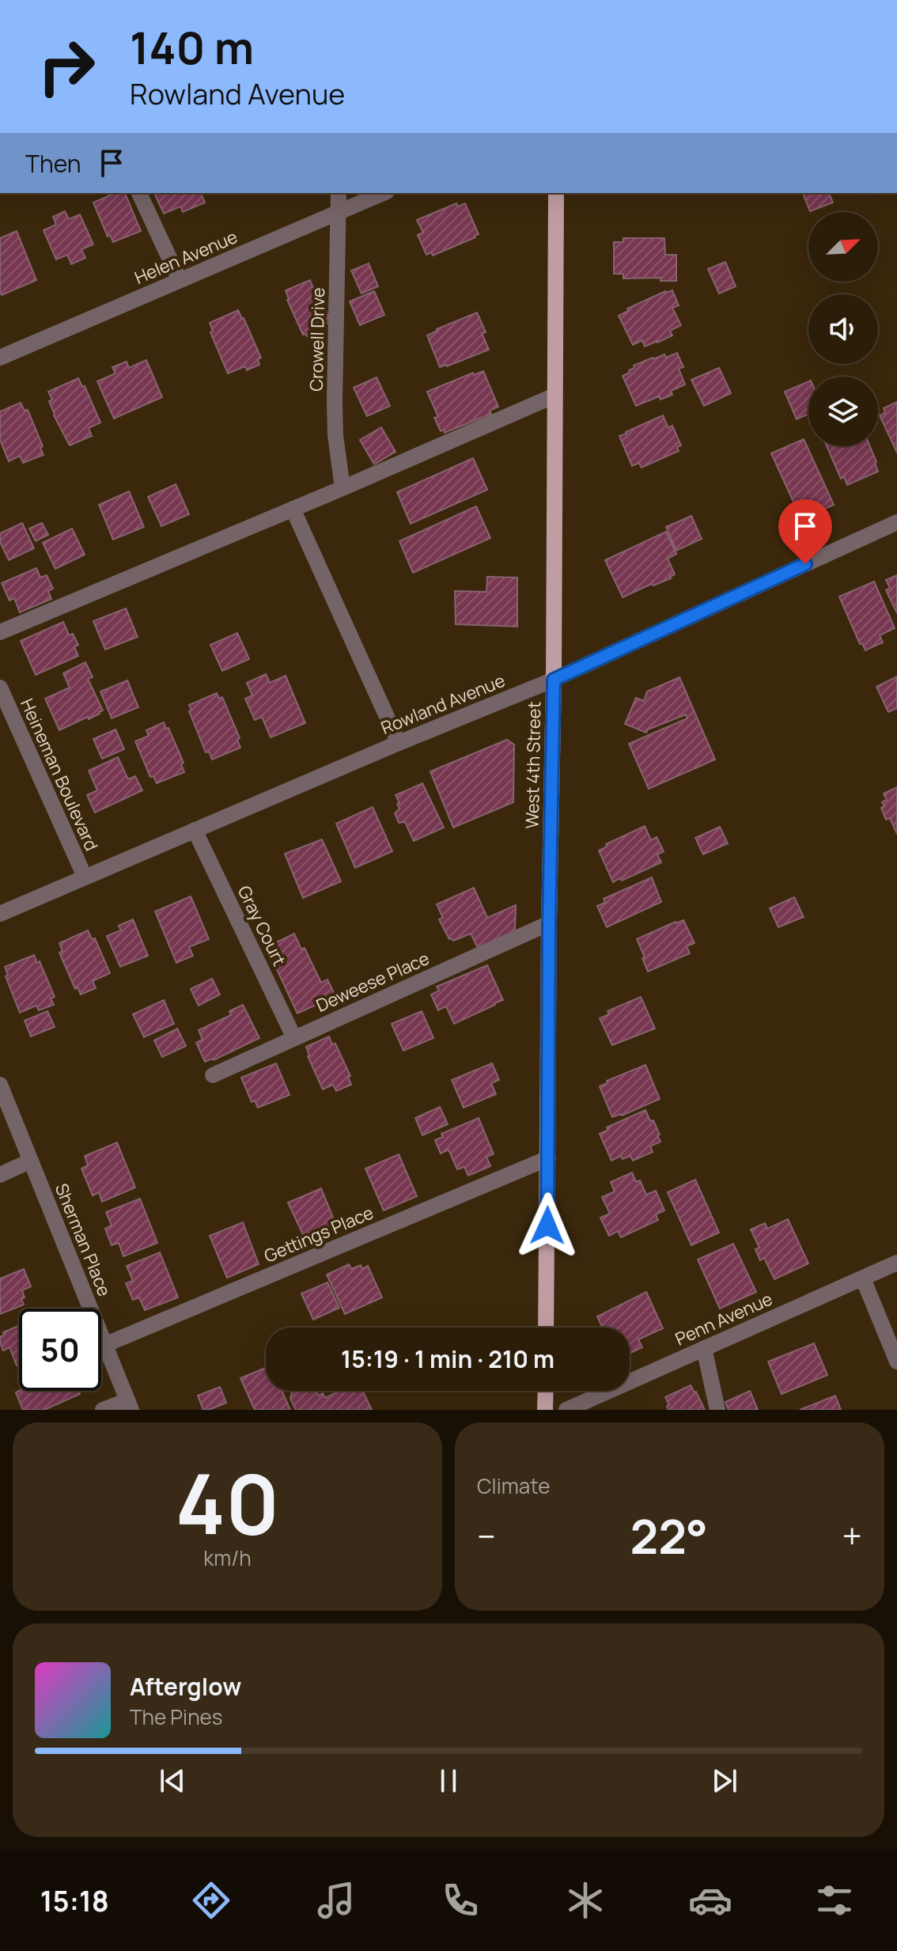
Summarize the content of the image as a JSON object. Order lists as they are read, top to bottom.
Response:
{
  "streets": {
    "main road": ["West 4th Street"],
    "street": [
      "Helen Avenue",
      "Crowell Drive",
      "Rowland Avenue",
      "Heineman Boulevard",
      "Gray Court",
      "Deweese Place",
      "Gettings Place",
      "Sherman Place",
      "Penn Avenue"
    ]
  },
  "crossings": [
    ["Helen Avenue", "Crowell Drive"],
    ["Rowland Avenue", "West 4th Street"],
    ["Rowland Avenue", "Heineman Boulevard"],
    ["Rowland Avenue", "Gray Court"],
    ["West 4th Street", "Deweese Place"],
    ["West 4th Street", "Gettings Place"],
    ["Gray Court", "Deweese Place"],
    ["Gettings Place", "Sherman Place"]
  ],
  "north": "top right",
  "page": {
    "turn": ["140 m", "Rowland Avenue"],
    "then": "Then",
    "limit": "50",
    "trip": "15:19 · 1 min · 210 m",
    "tile": [
      ["40", "km/h"],
      "Climate"
    ],
    "heat": ["−", "22°", "+"],
    "song": ["Afterglow", "The Pines"],
    "tabs": "15:18"
  }
}
